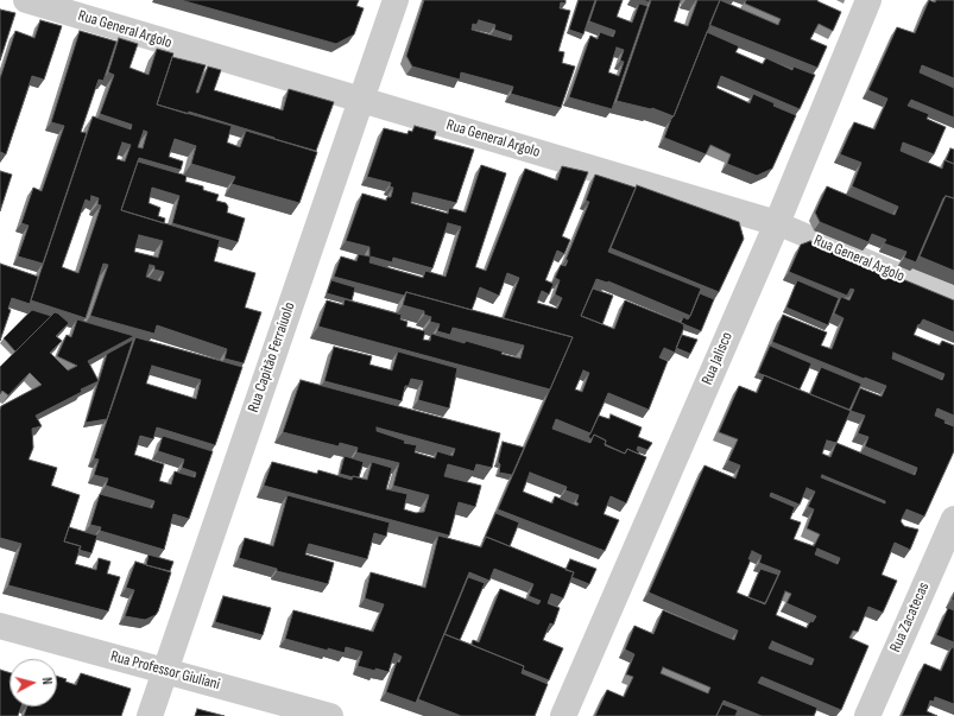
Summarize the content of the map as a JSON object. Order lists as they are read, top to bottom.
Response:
{
  "streets": {
    "street": [
      "Rua General Argolo",
      "Rua Capitão Ferraiuolo",
      "Rua Jalisco",
      "Rua Zacatecas",
      "Rua Professor Giuliani"
    ]
  },
  "crossings": [
    ["Rua General Argolo", "Rua Capitão Ferraiuolo"],
    ["Rua General Argolo", "Rua Jalisco"],
    ["Rua Capitão Ferraiuolo", "Rua Professor Giuliani"]
  ],
  "north": "right"
}
